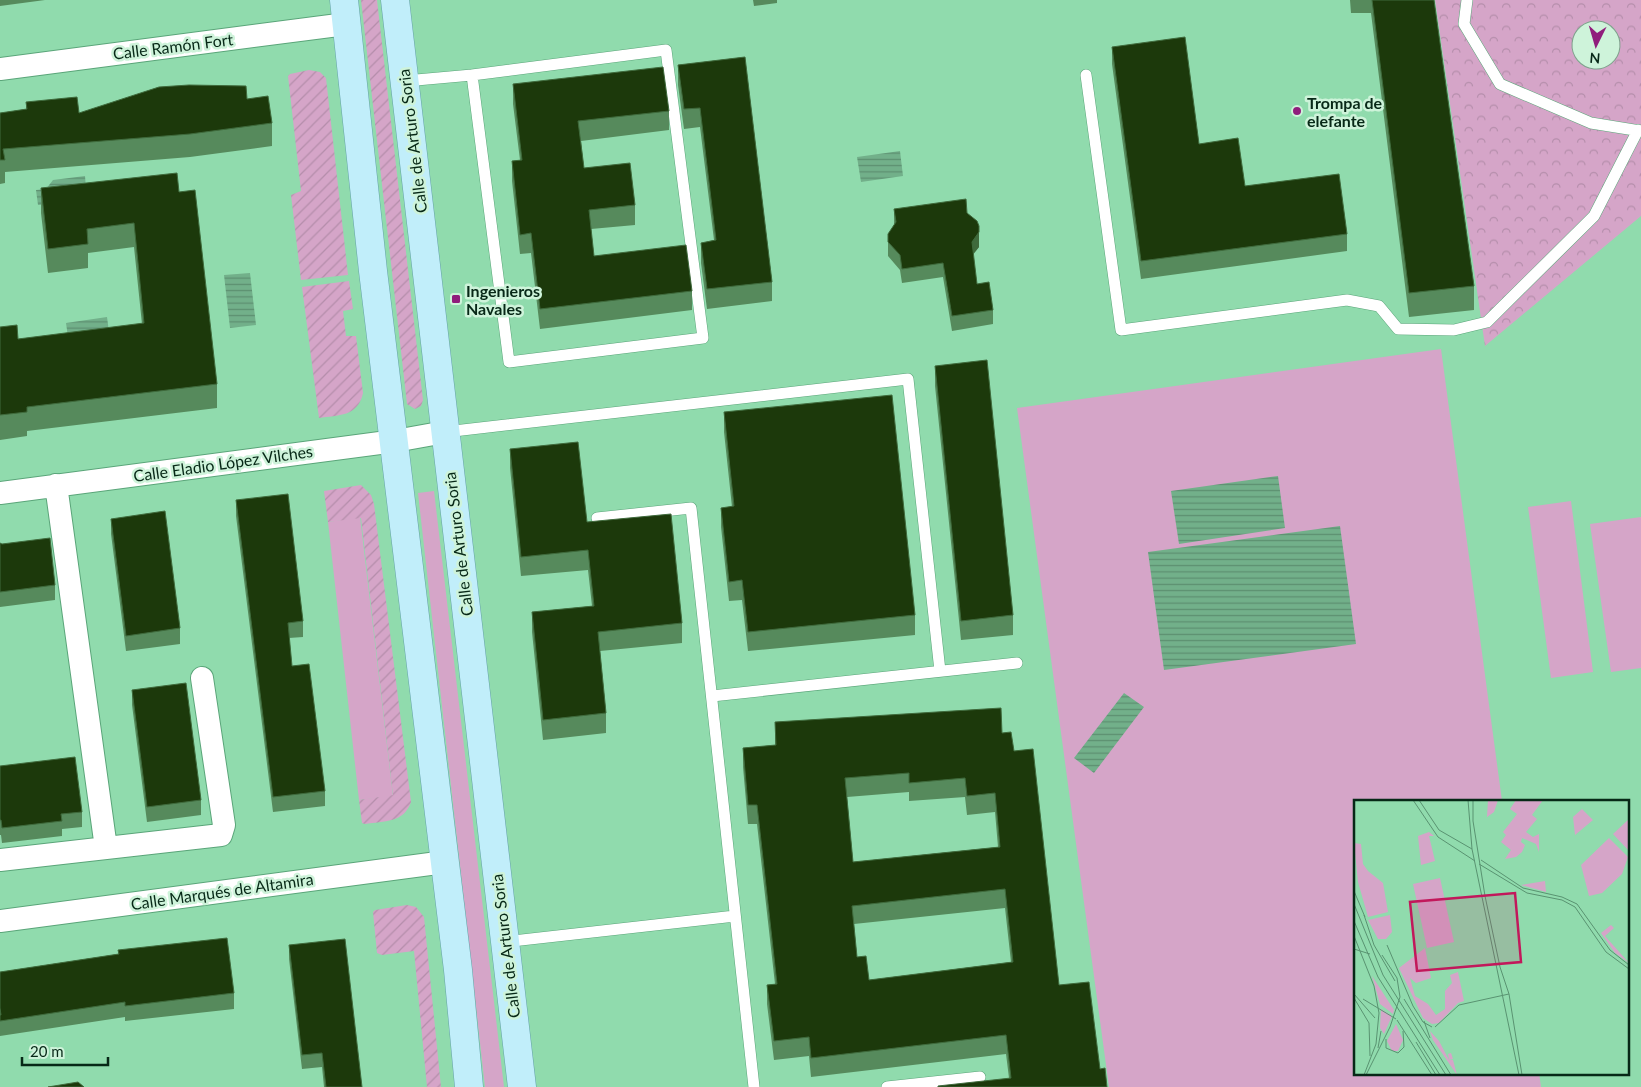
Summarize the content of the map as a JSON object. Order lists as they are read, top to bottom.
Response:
{
  "streets": {
    "main road": ["Calle de Arturo Soria"],
    "street": ["Calle Ramón Fort", "Calle Eladio López Vilches", "Calle Marqués de Altamira"]
  },
  "crossings": [
    ["Calle de Arturo Soria", "Calle Eladio López Vilches"]
  ],
  "places": {
    "other": ["Trompa de elefante"],
    "transit": ["Ingenieros Navales"]
  },
  "scale_bar": "20 m",
  "north": "bottom"
}
